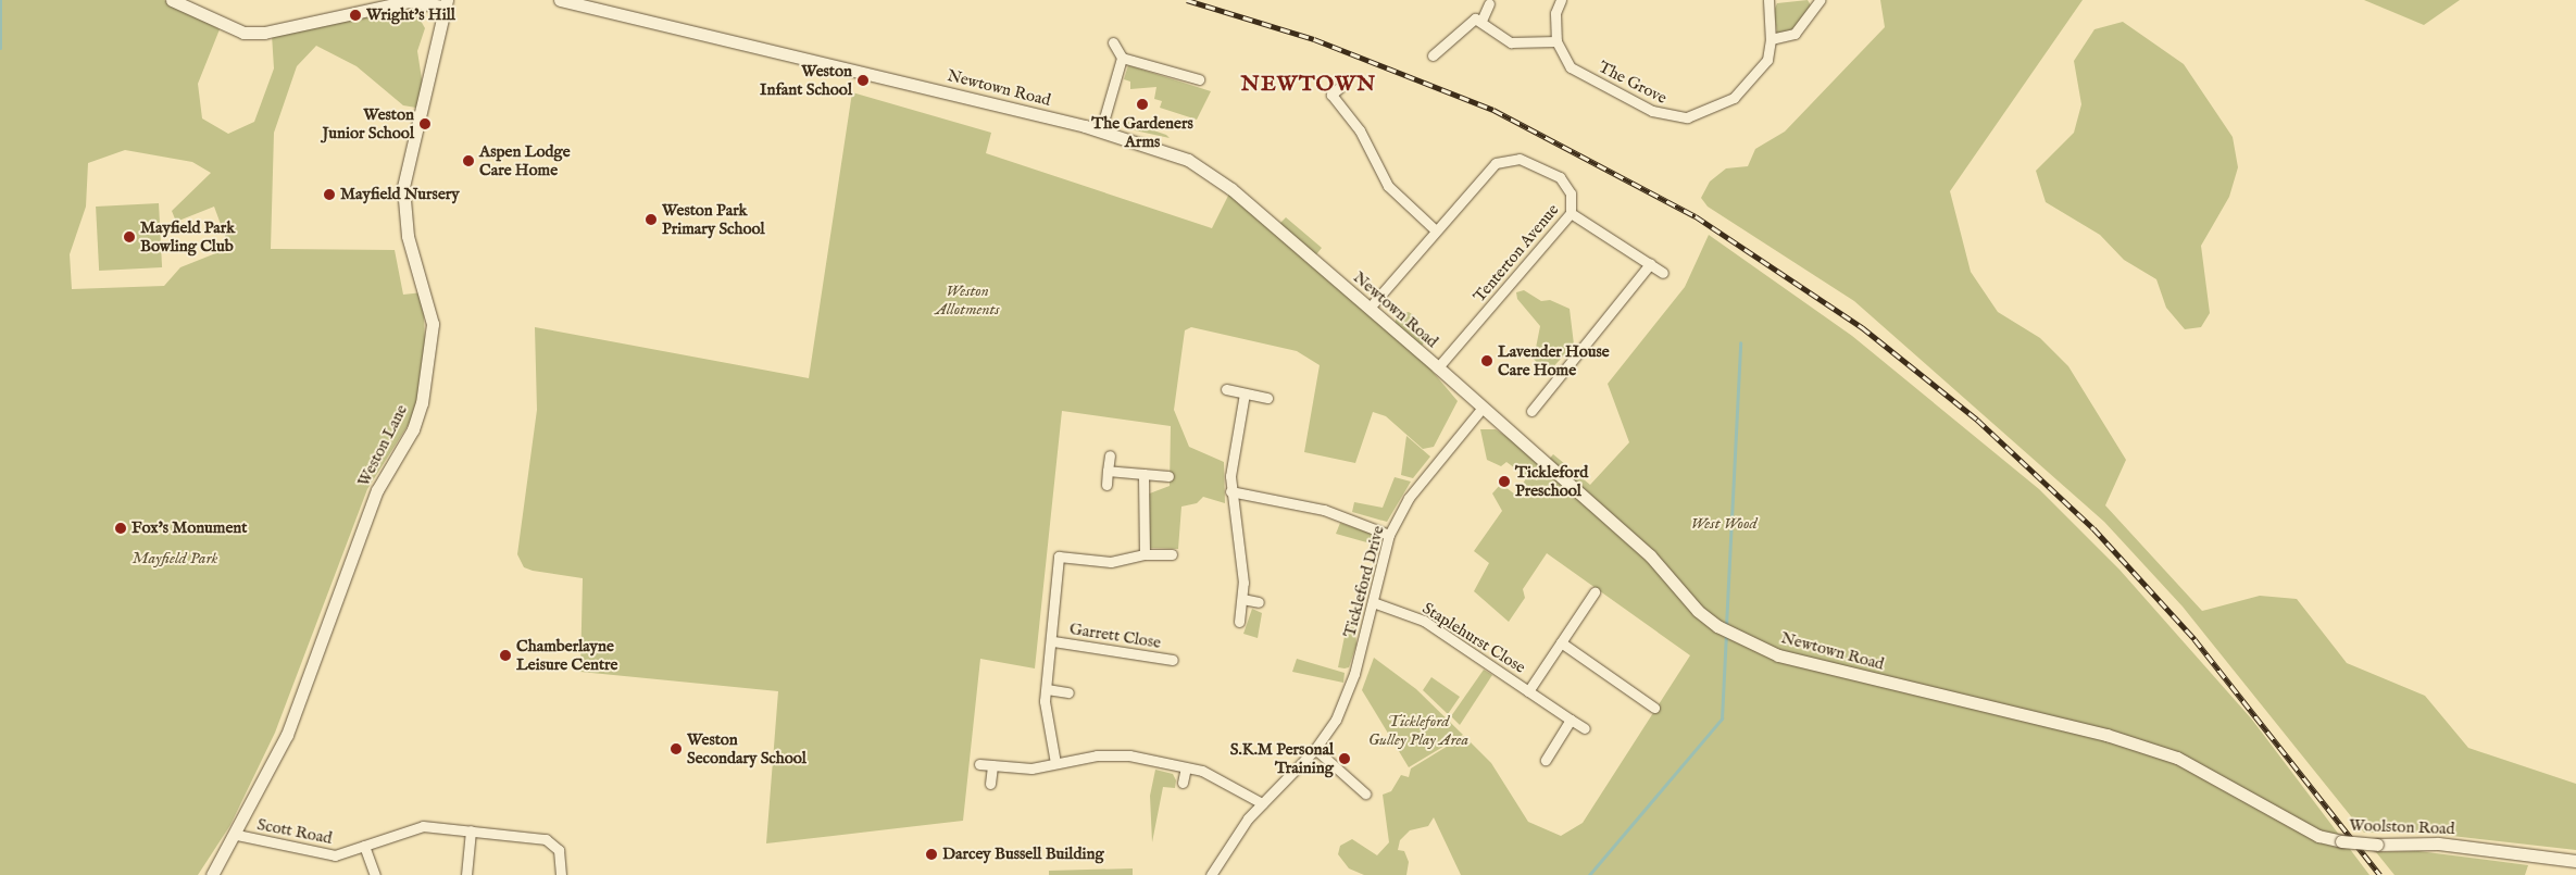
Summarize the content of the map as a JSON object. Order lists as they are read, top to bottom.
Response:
{
  "streets": {
    "street": [
      "The Grove",
      "Newtown Road",
      "Tenterton Avenue",
      "Weston Lane",
      "Tickleford Drive",
      "Garrett Close",
      "Staplehurst Close",
      "Woolston Road",
      "Scott Road"
    ]
  },
  "crossings": [
    ["Newtown Road", "Tenterton Avenue"],
    ["Newtown Road", "Tickleford Drive"],
    ["Newtown Road", "Woolston Road"],
    ["Weston Lane", "Scott Road"],
    ["Tickleford Drive", "Staplehurst Close"]
  ],
  "districts": ["NEWTOWN"],
  "parks": [
    "Weston Allotments",
    "West Wood",
    "Mayfield Park",
    "Tickleford Gulley Play Area"
  ],
  "places": [
    "Wright's Hill",
    "Weston Infant School",
    "The Gardeners Arms",
    "Weston Junior School",
    "Aspen Lodge Care Home",
    "Mayfield Nursery",
    "Weston Park Primary School",
    "Mayfield Park Bowling Club",
    "Lavender House Care Home",
    "Tickleford Preschool",
    "Fox's Monument",
    "Chamberlayne Leisure Centre",
    "Weston Secondary School",
    "S.K.M Personal Training",
    "Darcey Bussell Building"
  ]
}
